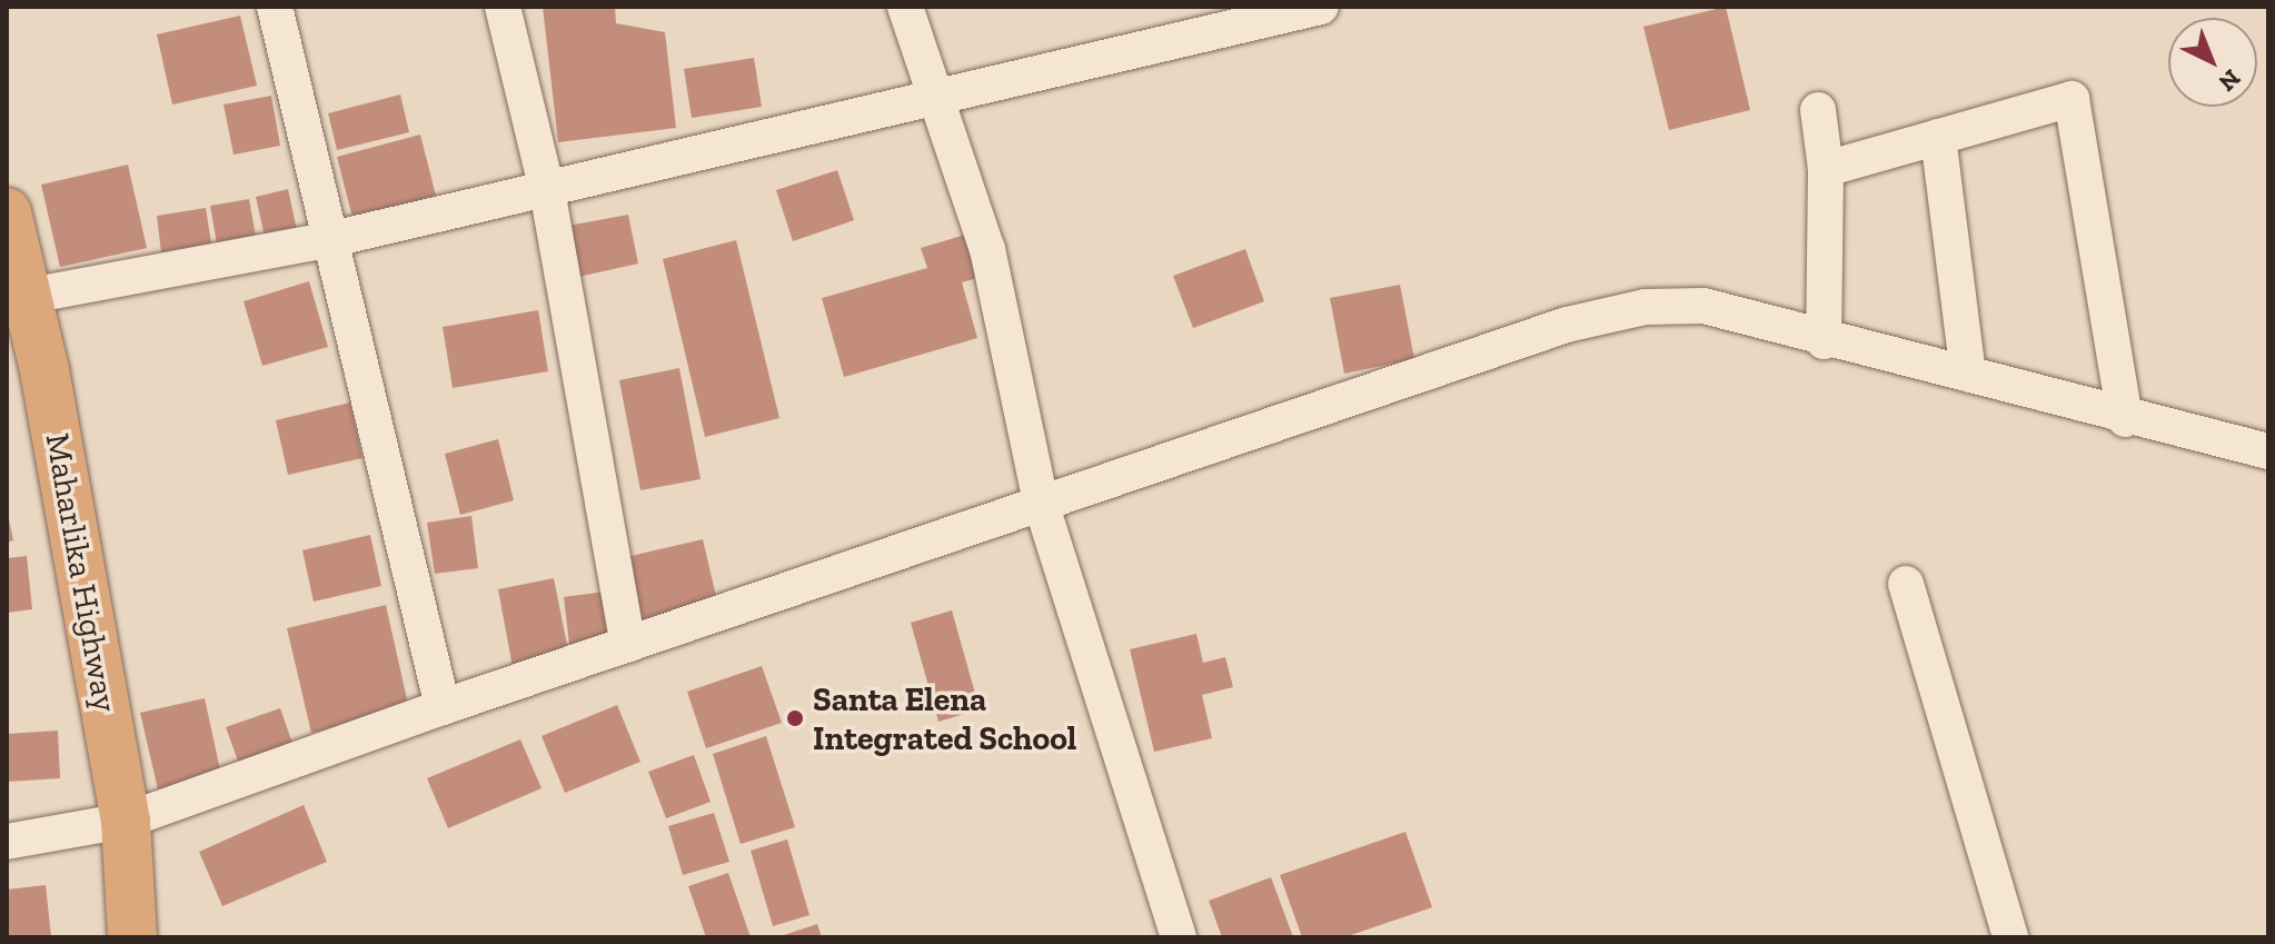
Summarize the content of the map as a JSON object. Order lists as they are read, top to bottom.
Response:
{
  "streets": {
    "highway": ["Maharlika Highway"]
  },
  "places": ["Santa Elena Integrated School"],
  "north": "bottom right"
}
